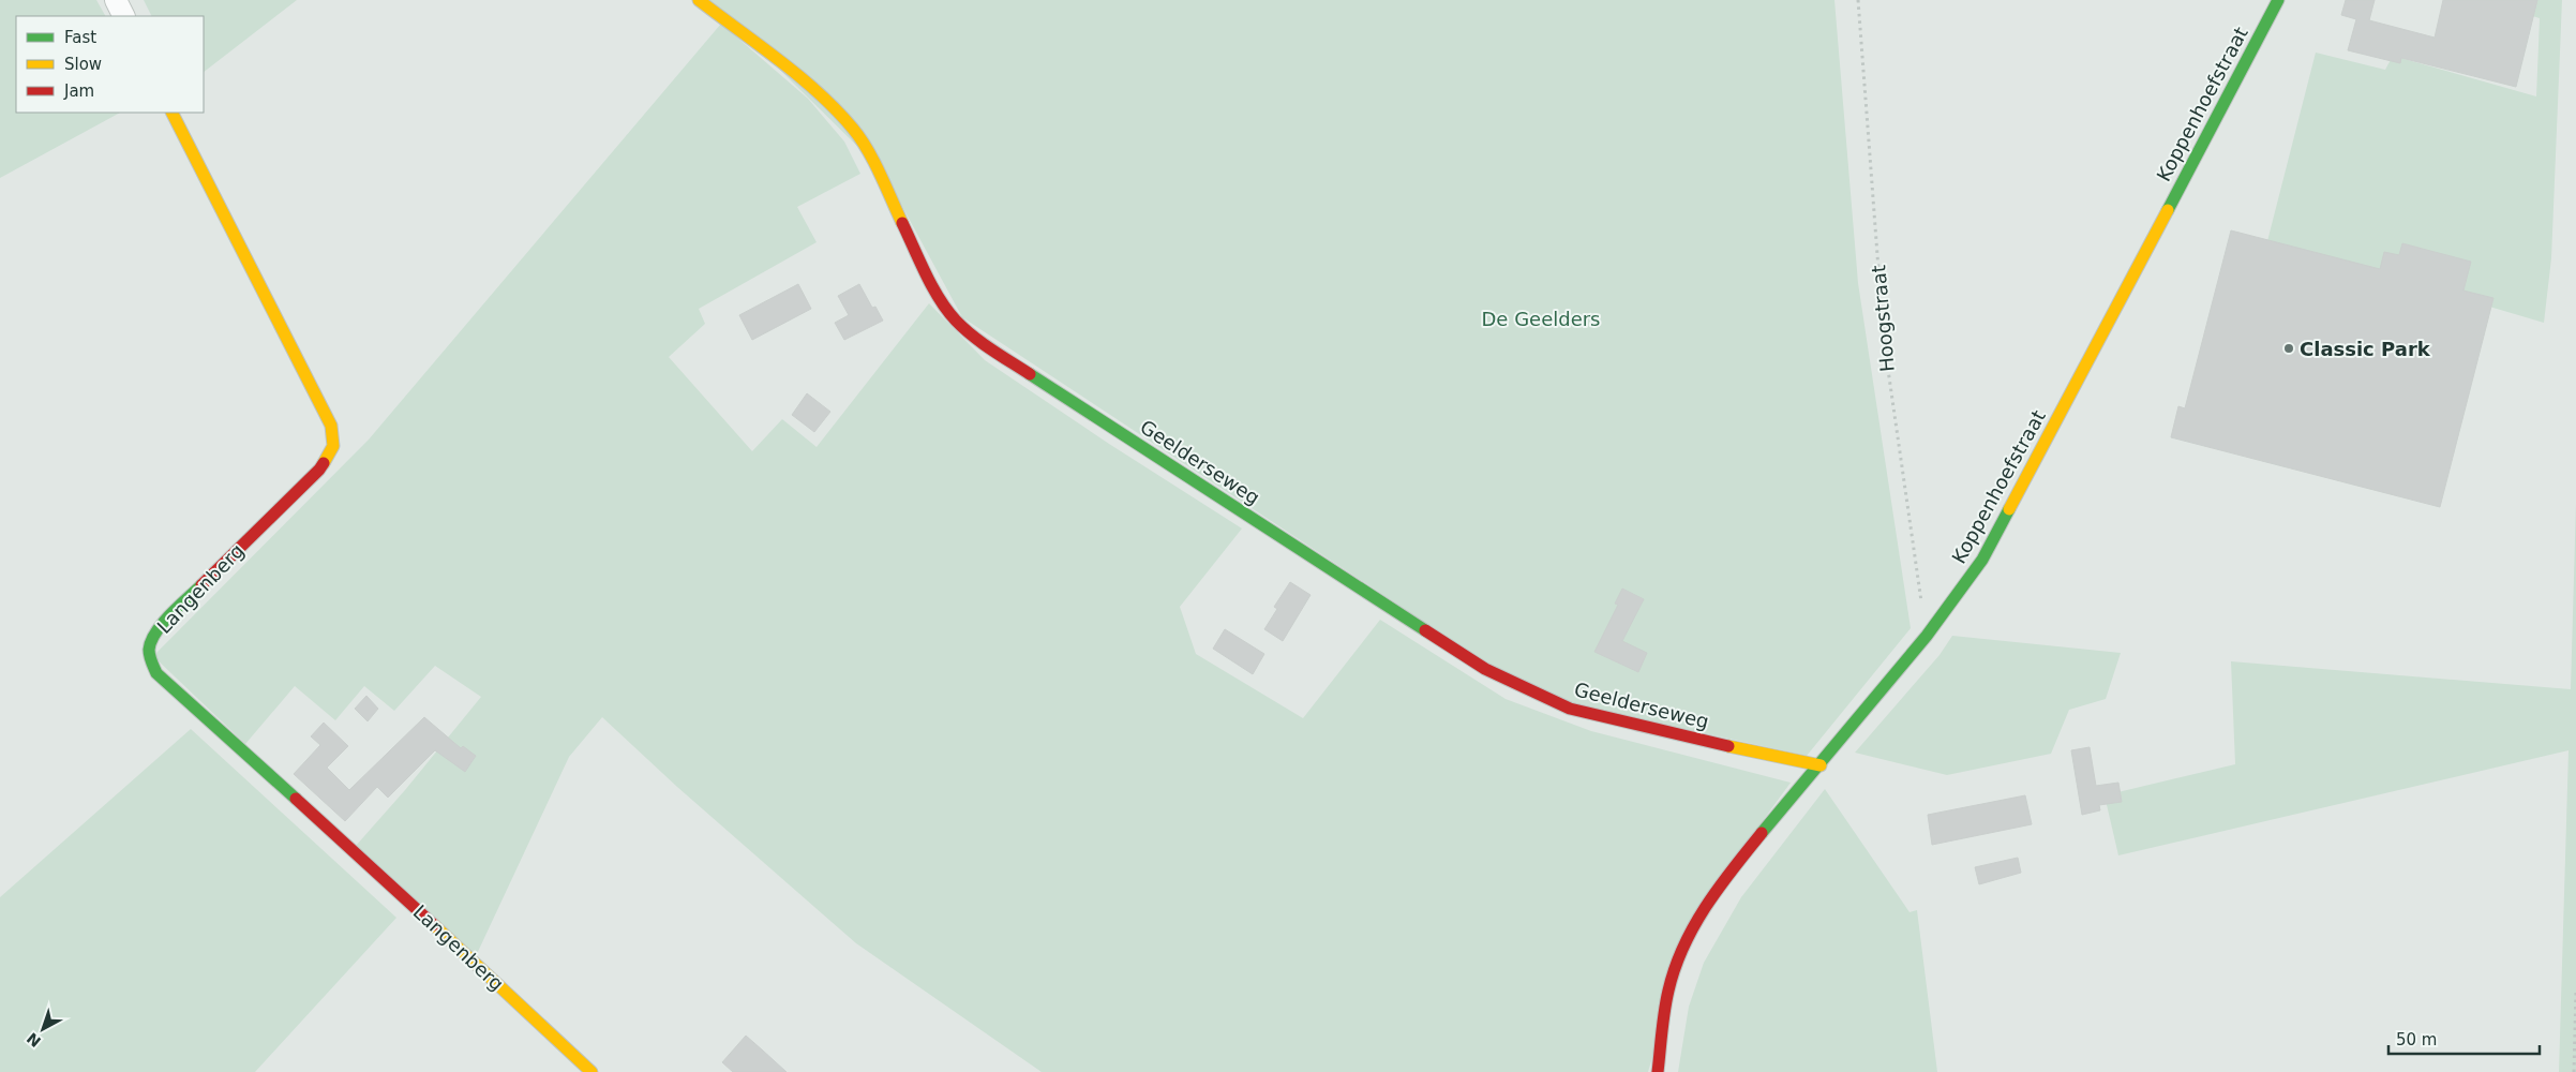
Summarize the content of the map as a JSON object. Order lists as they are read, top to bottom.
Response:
{
  "streets": {
    "street": ["Koppenhoefstraat", "Geelderseweg", "Langenberg"],
    "path": ["Hoogstraat"]
  },
  "crossings": [
    ["Koppenhoefstraat", "Hoogstraat"],
    ["Koppenhoefstraat", "Geelderseweg"]
  ],
  "parks": ["De Geelders"],
  "places": ["Classic Park"],
  "legend": ["Fast", "Slow", "Jam"],
  "scale_bar": "50 m",
  "north": "bottom left"
}
